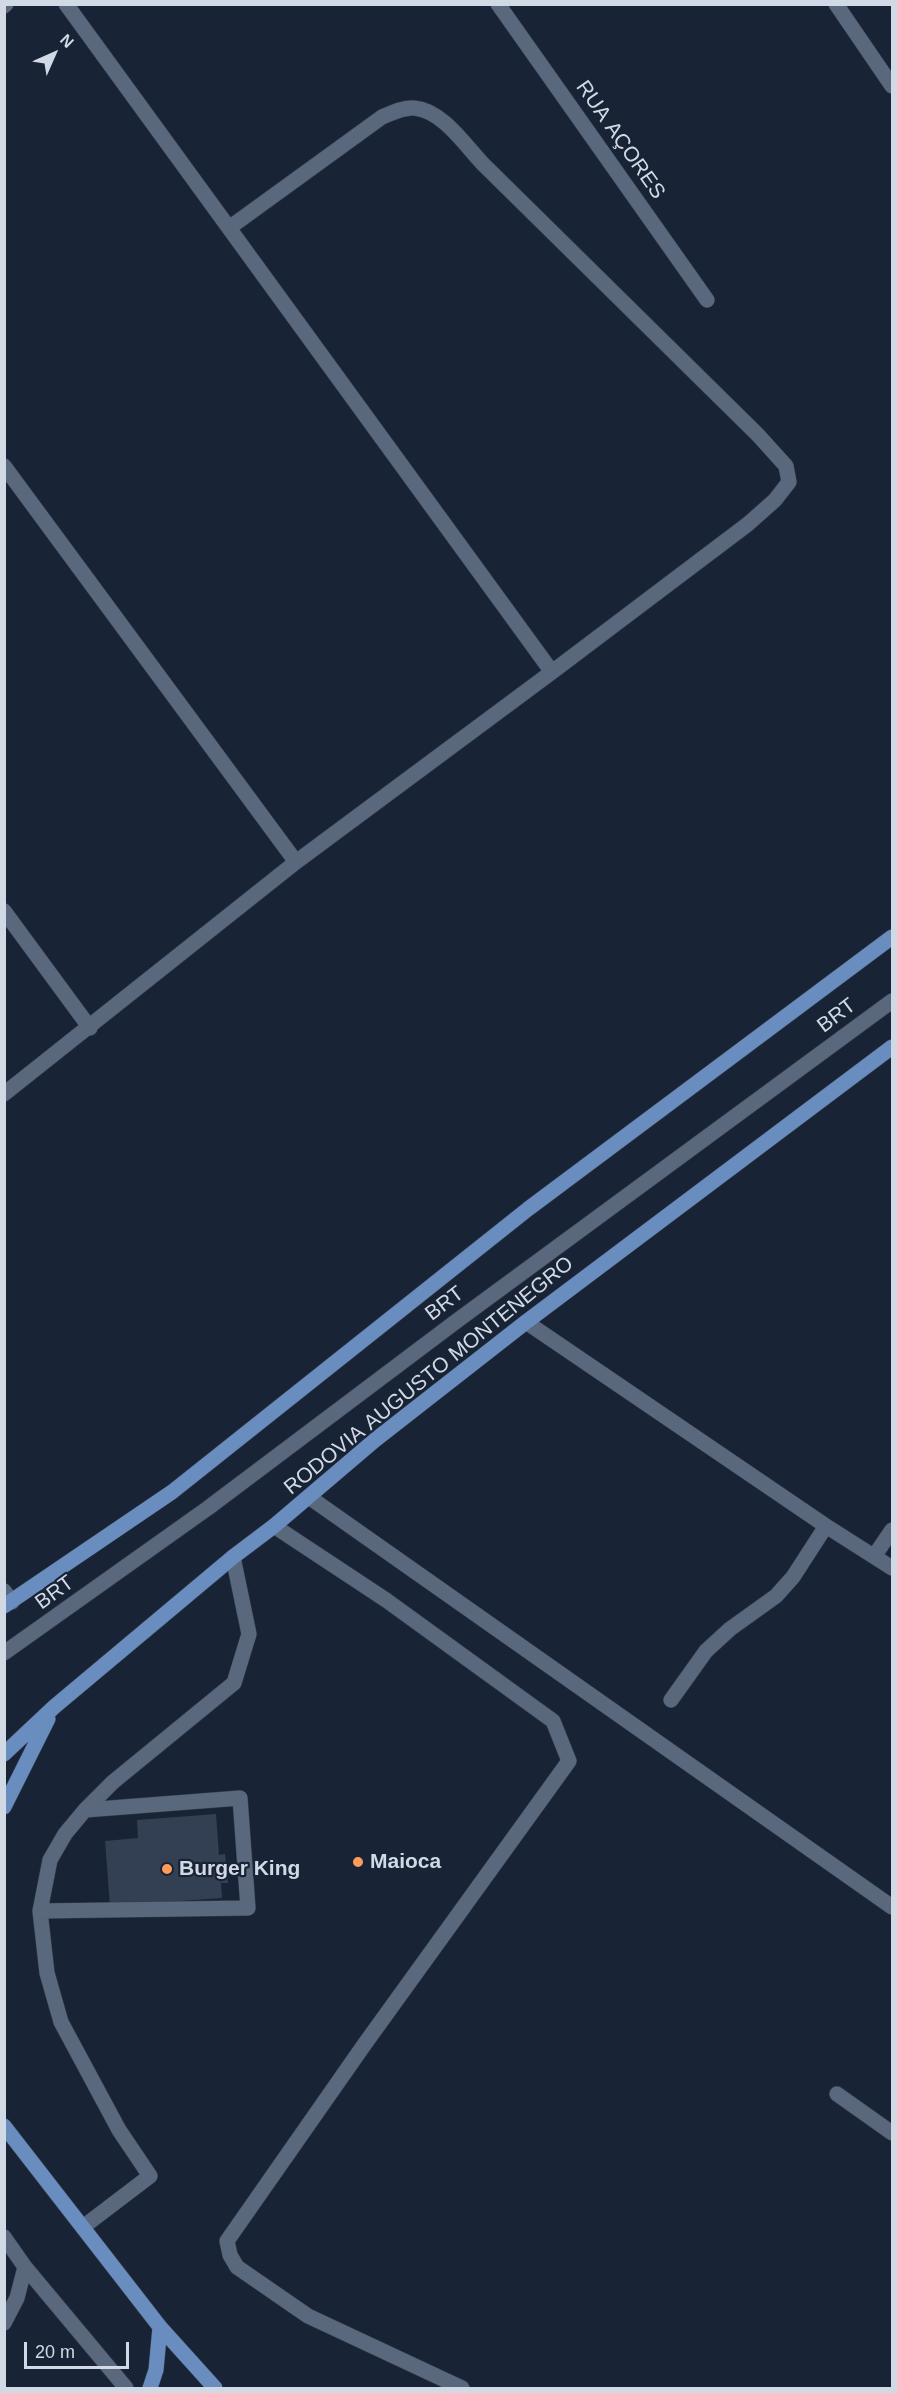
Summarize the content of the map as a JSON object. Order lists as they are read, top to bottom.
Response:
{
  "streets": {
    "main road": ["RODOVIA AUGUSTO MONTENEGRO"],
    "street": ["RUA AÇORES", "BRT"]
  },
  "places": ["Maioca", "Burger King"],
  "scale_bar": "20 m",
  "north": "top right"
}
